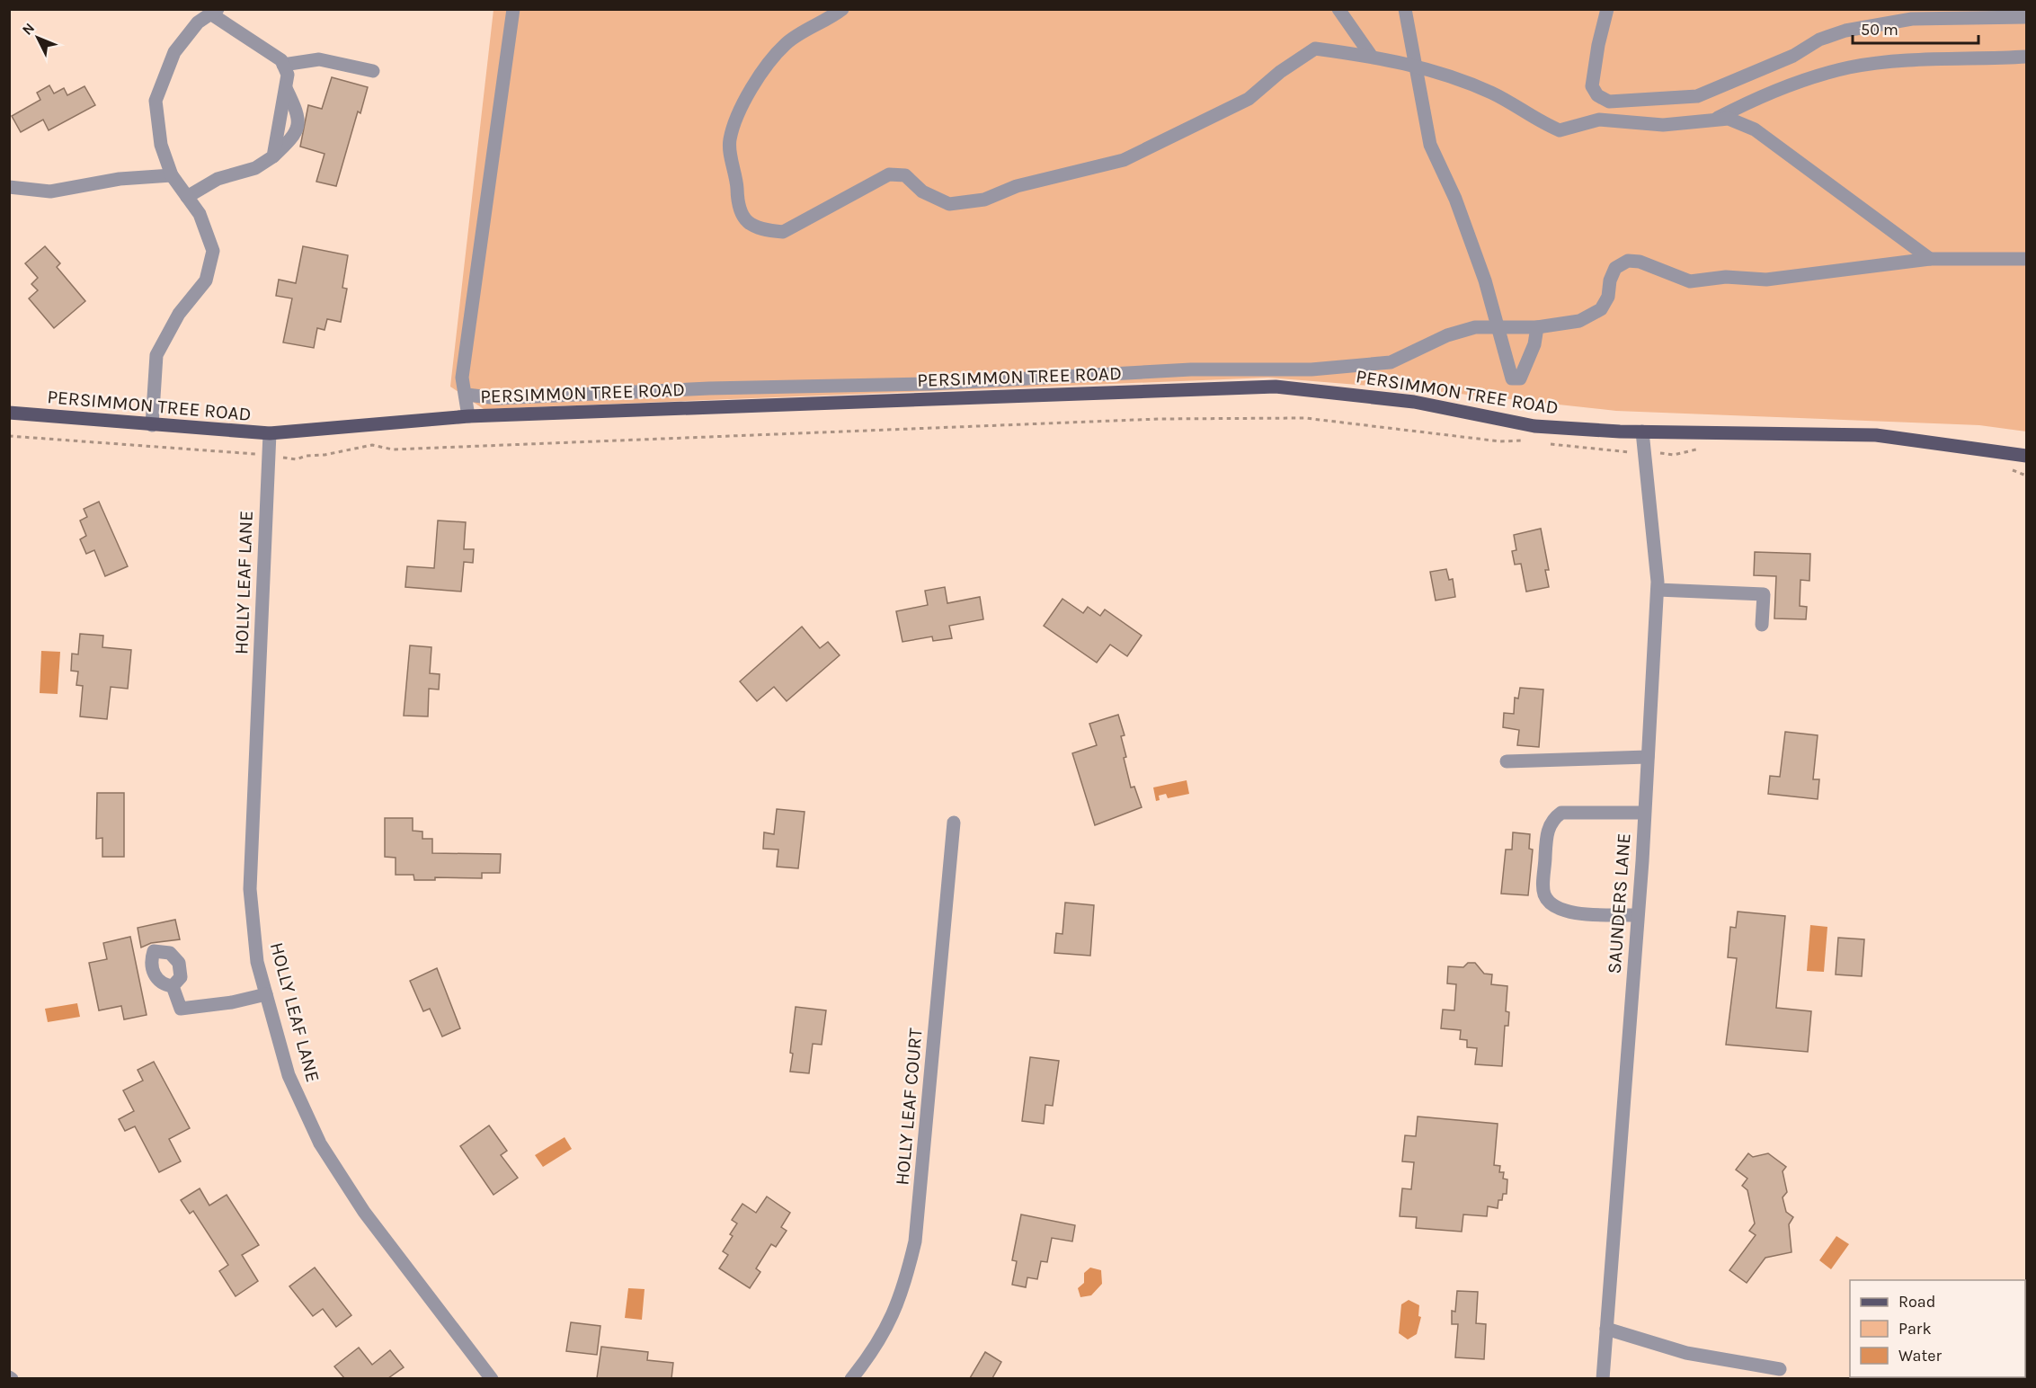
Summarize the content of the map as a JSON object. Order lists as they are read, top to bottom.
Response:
{
  "streets": {
    "main road": ["PERSIMMON TREE ROAD"],
    "street": ["HOLLY LEAF LANE", "SAUNDERS LANE", "HOLLY LEAF COURT"]
  },
  "crossings": [
    ["PERSIMMON TREE ROAD", "HOLLY LEAF LANE"],
    ["PERSIMMON TREE ROAD", "SAUNDERS LANE"]
  ],
  "legend": ["Road", "Park", "Water"],
  "scale_bar": "50 m",
  "north": "top left"
}
